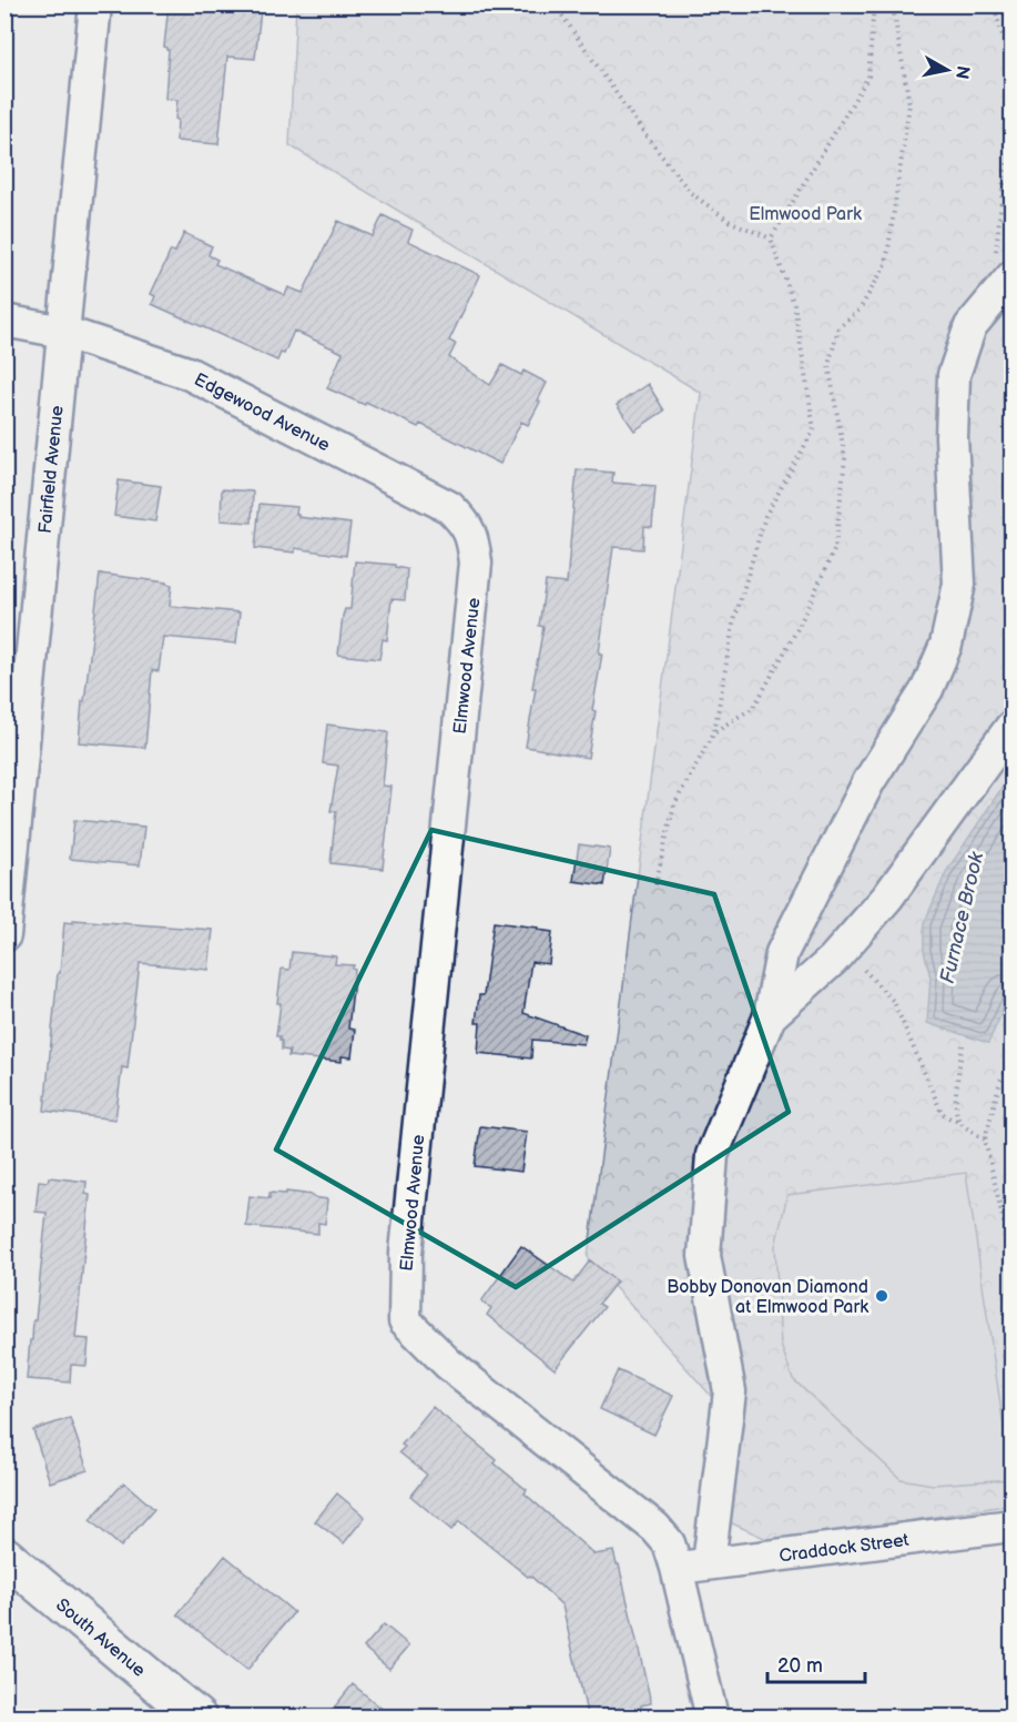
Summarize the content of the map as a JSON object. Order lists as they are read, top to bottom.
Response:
{
  "streets": {
    "main road": ["South Avenue"],
    "street": [
      "Edgewood Avenue",
      "Fairfield Avenue",
      "Elmwood Avenue",
      "Craddock Street"
    ]
  },
  "crossings": [
    ["Edgewood Avenue", "Fairfield Avenue"],
    ["Edgewood Avenue", "Elmwood Avenue"],
    ["Elmwood Avenue", "Craddock Street"]
  ],
  "water": ["Furnace Brook"],
  "parks": ["Elmwood Park"],
  "places": ["Bobby Donovan Diamond at Elmwood Park"],
  "scale_bar": "20 m",
  "north": "right"
}
